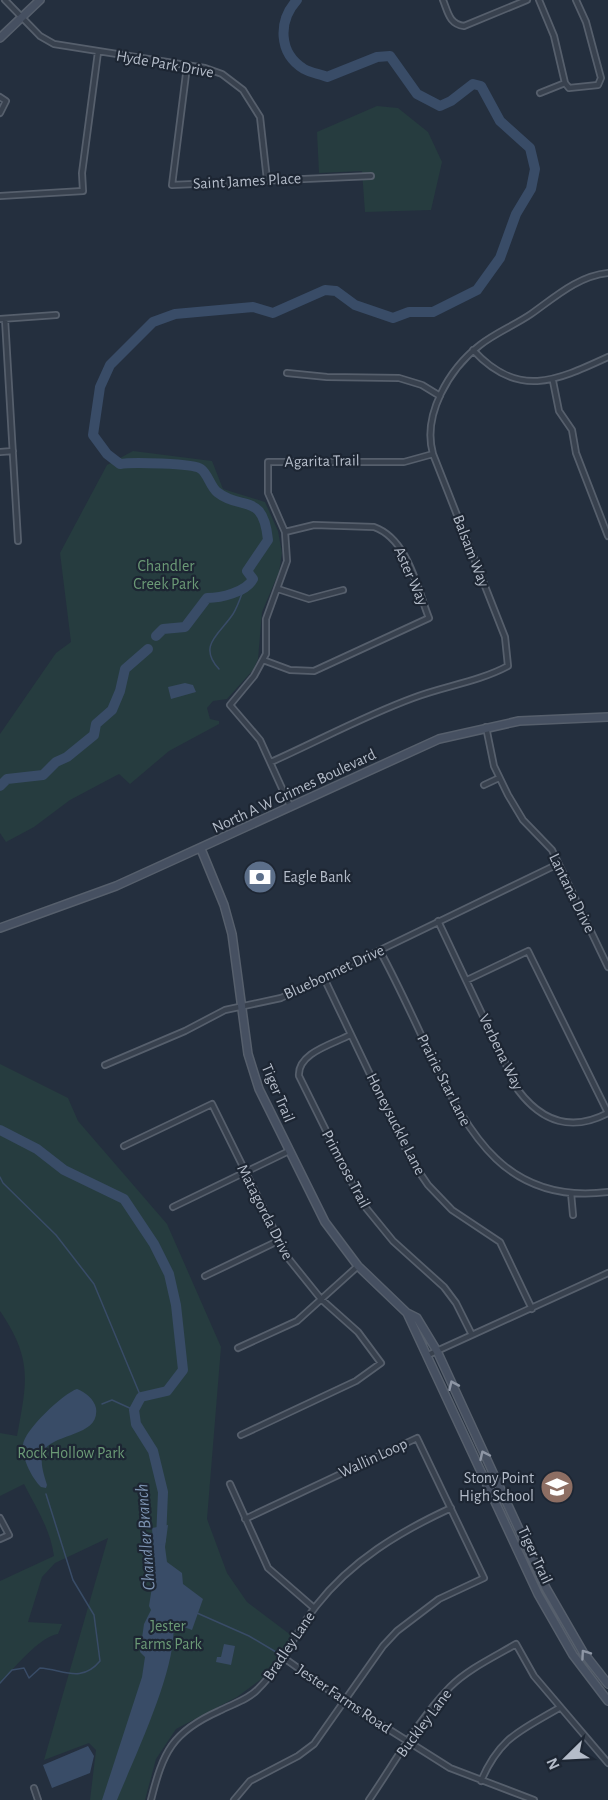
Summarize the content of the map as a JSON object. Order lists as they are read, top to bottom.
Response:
{
  "streets": {
    "street": [
      "Hyde Park Drive",
      "Saint James Place",
      "Agarita Trail",
      "Balsam Way",
      "Aster Way",
      "North A W Grimes Boulevard",
      "Lantana Drive",
      "Bluebonnet Drive",
      "Verbena Way",
      "Prairie Star Lane",
      "Tiger Trail",
      "Honeysuckle Lane",
      "Primrose Trail",
      "Matagorda Drive",
      "Wallin Loop",
      "Bradley Lane",
      "Jester Farms Road",
      "Buckley Lane"
    ]
  },
  "crossings": [
    ["Hyde Park Drive", "Saint James Place"],
    ["Agarita Trail", "Balsam Way"],
    ["Agarita Trail", "Aster Way"],
    ["Agarita Trail", "North A W Grimes Boulevard"],
    ["North A W Grimes Boulevard", "Lantana Drive"],
    ["North A W Grimes Boulevard", "Tiger Trail"],
    ["Lantana Drive", "Bluebonnet Drive"],
    ["Bluebonnet Drive", "Verbena Way"],
    ["Bluebonnet Drive", "Prairie Star Lane"],
    ["Bluebonnet Drive", "Tiger Trail"],
    ["Bluebonnet Drive", "Honeysuckle Lane"],
    ["Honeysuckle Lane", "Primrose Trail"],
    ["Wallin Loop", "Bradley Lane"],
    ["Wallin Loop", "Jester Farms Road"],
    ["Bradley Lane", "Jester Farms Road"],
    ["Jester Farms Road", "Buckley Lane"]
  ],
  "water": ["Chandler Branch"],
  "parks": ["Chandler Creek Park", "Rock Hollow Park", "Jester Farms Park"],
  "places": {
    "bank": ["Eagle Bank"],
    "school or university": ["Stony Point High School"]
  },
  "north": "bottom left"
}
